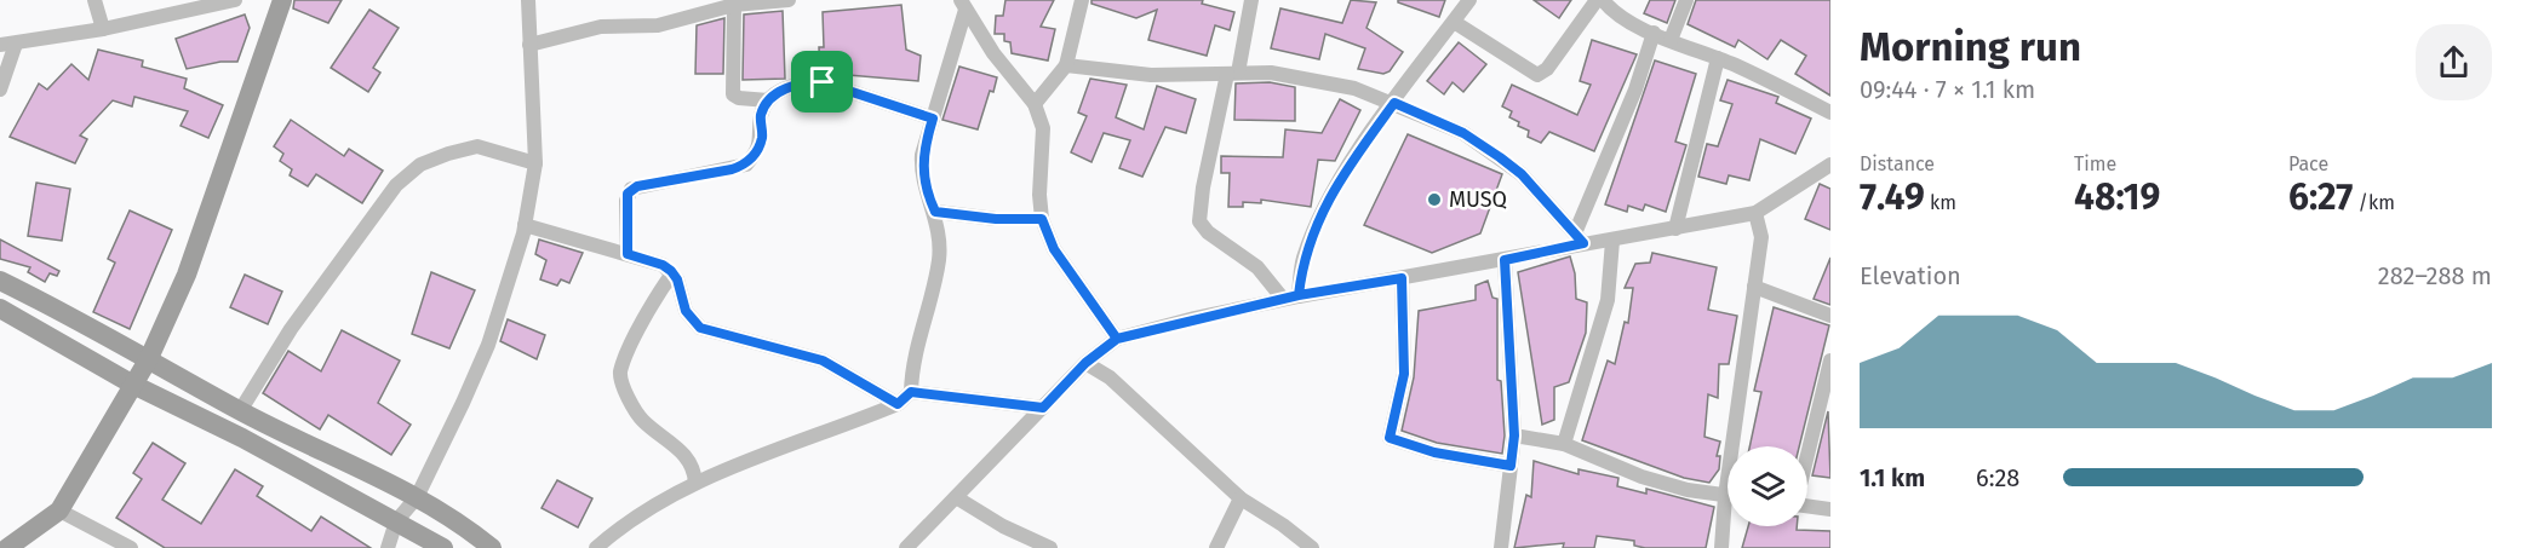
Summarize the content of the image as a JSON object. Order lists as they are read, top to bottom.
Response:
{
  "places": ["MUSQ"],
  "page": {
    "heading": ["Morning run", "09:44 · 7 × 1.1 km"],
    "stats": [
      ["Distance", "7.49 km"],
      ["Time", "48:19"],
      ["Pace", "6:27 /km"]
    ],
    "chart": ["Elevation", "282–288 m"],
    "list": [
      {
        "name": "1.1 km",
        "note": "6:28"
      }
    ]
  }
}
